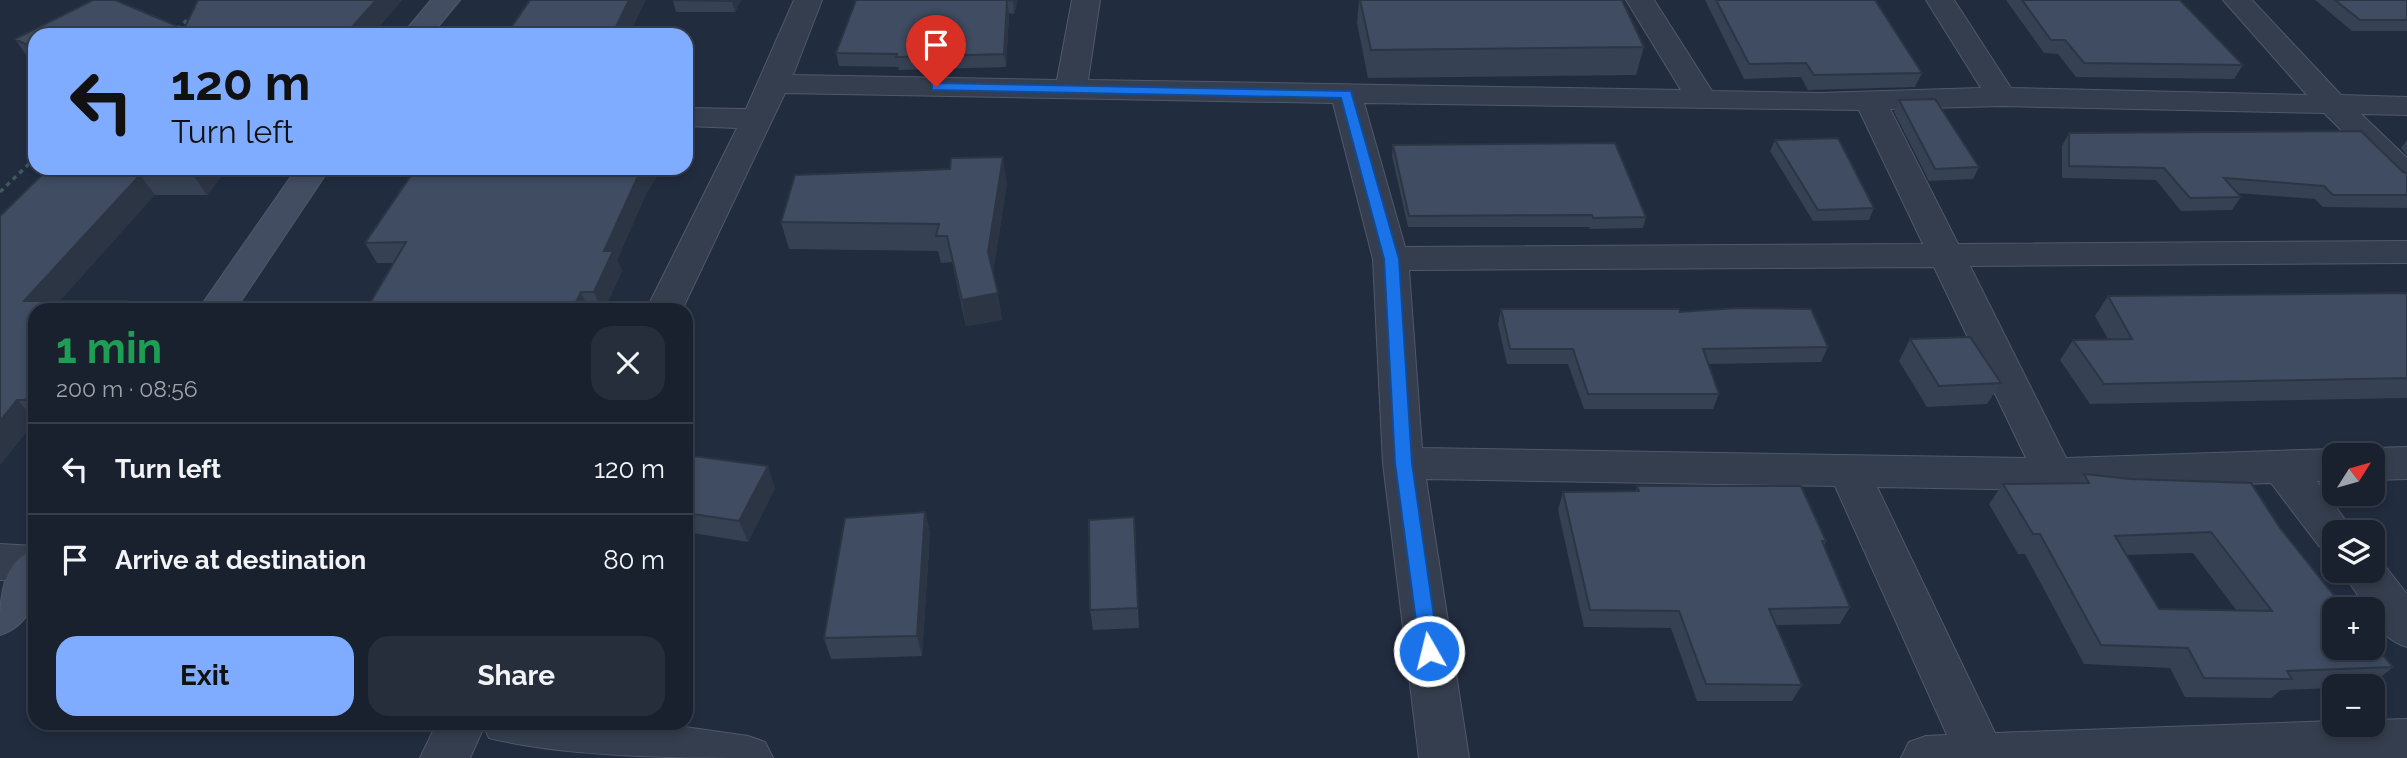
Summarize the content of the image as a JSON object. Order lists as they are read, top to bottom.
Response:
{
  "north": "top right",
  "page": {
    "turn": ["120 m", "Turn left"],
    "heading": ["1 min", "200 m · 08:56"],
    "list": [
      {
        "name": "Turn left",
        "value": "120 m"
      },
      {
        "name": "Arrive at destination",
        "value": "80 m"
      }
    ],
    "map_buttons": ["+", "−"],
    "buttons": ["Exit", "Share"]
  }
}
